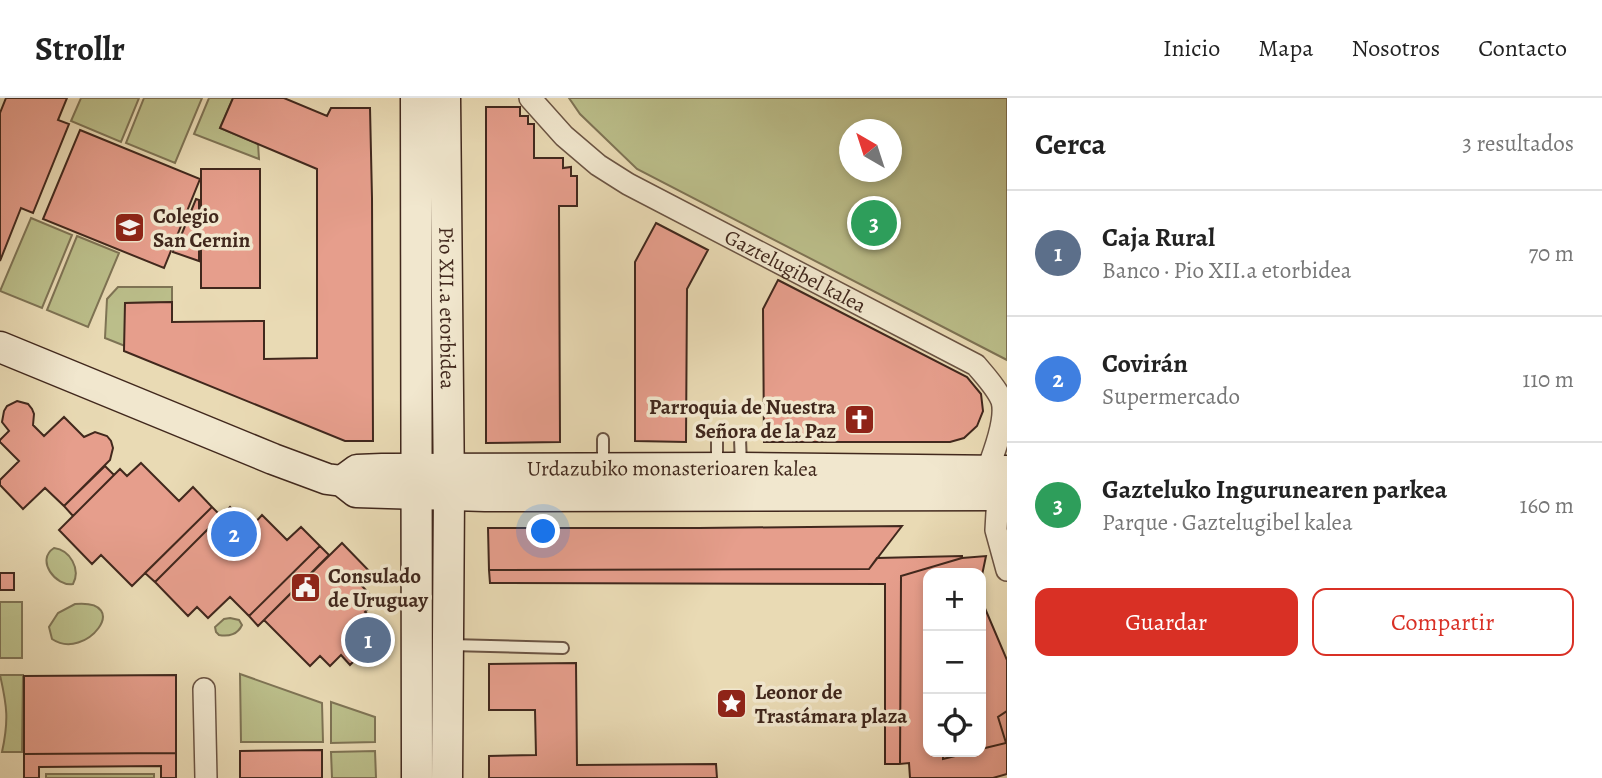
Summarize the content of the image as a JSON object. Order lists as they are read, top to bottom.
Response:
{
  "streets": {
    "street": ["Gaztelugibel kalea", "Pio XII.a etorbidea", "Urdazubiko monasterioaren kalea"]
  },
  "crossings": [
    ["Gaztelugibel kalea", "Urdazubiko monasterioaren kalea"],
    ["Pio XII.a etorbidea", "Urdazubiko monasterioaren kalea"]
  ],
  "places": {
    "school or university": ["Colegio San Cernin"],
    "church": ["Parroquia de Nuestra Señora de la Paz"],
    "public building": ["Consulado de Uruguay"],
    "place": ["Leonor de Trastámara plaza"]
  },
  "north": "top left",
  "page": {
    "header": "Strollr",
    "nav": [
      "Inicio",
      "Mapa",
      "Nosotros",
      "Contacto"
    ],
    "heading": ["Cerca", "3 resultados"],
    "list": [
      {
        "mark": "1",
        "name": "Caja Rural",
        "note": "Banco · Pio XII.a etorbidea",
        "value": "70 m"
      },
      {
        "mark": "2",
        "name": "Covirán",
        "note": "Supermercado",
        "value": "110 m"
      },
      {
        "mark": "3",
        "name": "Gazteluko Ingurunearen parkea",
        "note": "Parque · Gaztelugibel kalea",
        "value": "160 m"
      }
    ],
    "pins": ["3", "2", "1"],
    "buttons": ["Guardar", "Compartir"],
    "map_buttons": ["+", "−"]
  }
}
